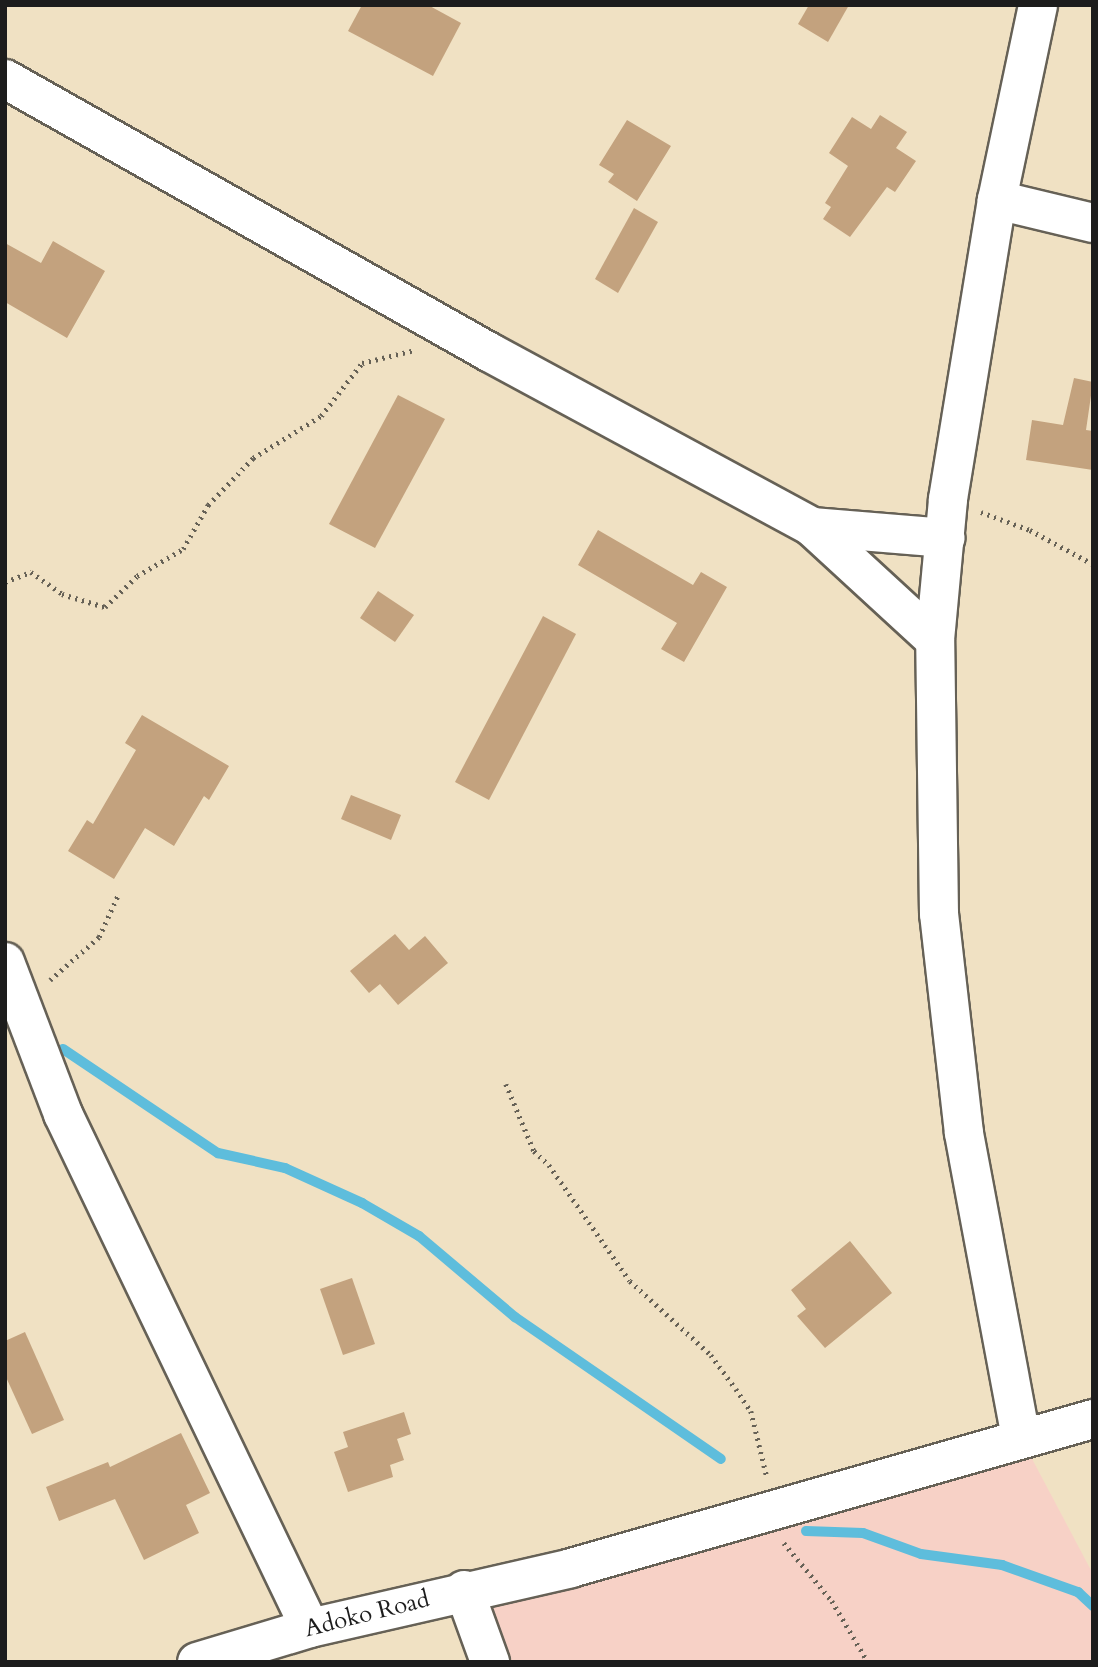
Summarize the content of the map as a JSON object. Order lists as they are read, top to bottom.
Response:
{
  "streets": {
    "street": ["Adoko Road"]
  }
}
